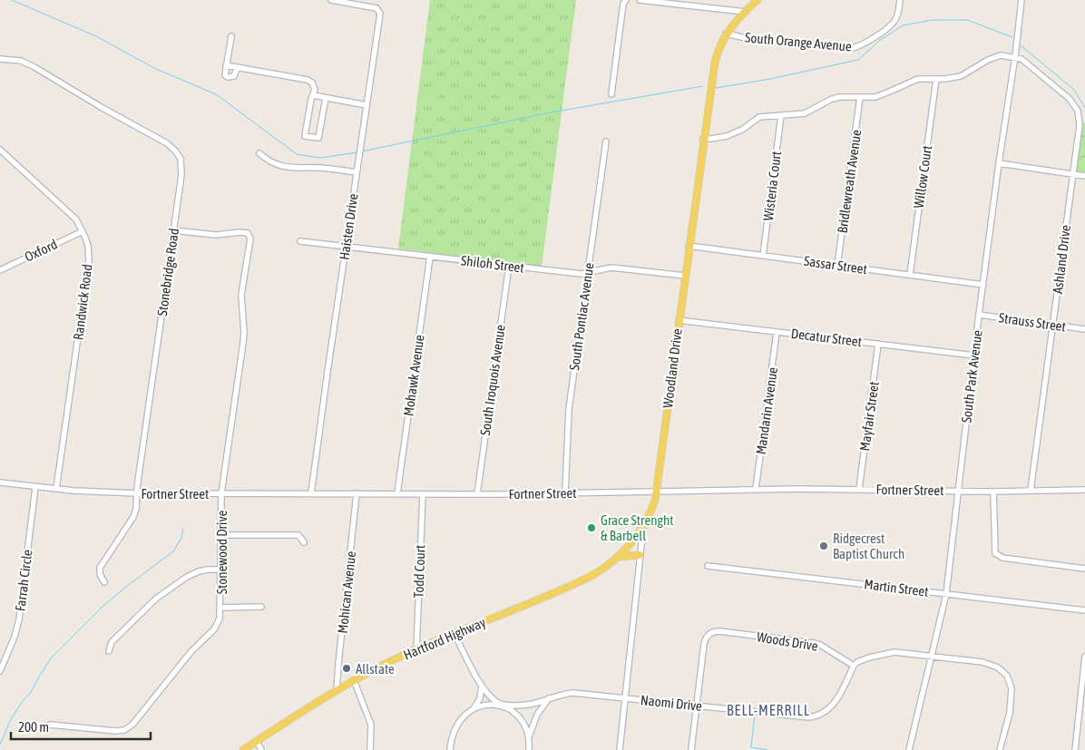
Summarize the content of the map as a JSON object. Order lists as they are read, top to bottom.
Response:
{
  "streets": {
    "main road": ["Woodland Drive", "Hartford Highway"],
    "street": [
      "South Orange Avenue",
      "Willow Court",
      "Bridlewreath Avenue",
      "Wisteria Court",
      "Haisten Drive",
      "Oxford",
      "Ashland Drive",
      "Shiloh Street",
      "Sassar Street",
      "Stonebridge Road",
      "Randwick Road",
      "South Pontiac Avenue",
      "Strauss Street",
      "Decatur Street",
      "Mohawk Avenue",
      "South Park Avenue",
      "South Iroquois Avenue",
      "Mandarin Avenue",
      "Mayfair Street",
      "Fortner Street",
      "Stonewood Drive",
      "Todd Court",
      "Farrah Circle",
      "Martin Street",
      "Mohican Avenue",
      "Woods Drive",
      "Naomi Drive"
    ]
  },
  "crossings": [
    ["South Orange Avenue", "Woodland Drive"],
    ["Willow Court", "Sassar Street"],
    ["Bridlewreath Avenue", "Sassar Street"],
    ["Wisteria Court", "Sassar Street"],
    ["Haisten Drive", "Shiloh Street"],
    ["Haisten Drive", "Fortner Street"],
    ["Oxford", "Randwick Road"],
    ["Ashland Drive", "Strauss Street"],
    ["Ashland Drive", "South Park Avenue"],
    ["Ashland Drive", "Fortner Street"],
    ["Shiloh Street", "South Pontiac Avenue"],
    ["Shiloh Street", "Woodland Drive"],
    ["Shiloh Street", "Mohawk Avenue"],
    ["Shiloh Street", "South Iroquois Avenue"],
    ["Sassar Street", "Woodland Drive"],
    ["Sassar Street", "South Park Avenue"],
    ["Stonebridge Road", "Fortner Street"],
    ["Stonebridge Road", "Stonewood Drive"],
    ["Randwick Road", "Fortner Street"],
    ["South Pontiac Avenue", "Fortner Street"],
    ["Strauss Street", "South Park Avenue"],
    ["Decatur Street", "Woodland Drive"],
    ["Decatur Street", "South Park Avenue"],
    ["Decatur Street", "Mandarin Avenue"],
    ["Decatur Street", "Mayfair Street"],
    ["Woodland Drive", "Fortner Street"],
    ["Woodland Drive", "Hartford Highway"],
    ["Woodland Drive", "Naomi Drive"],
    ["Mohawk Avenue", "Fortner Street"],
    ["South Park Avenue", "Fortner Street"],
    ["South Park Avenue", "Martin Street"],
    ["South Iroquois Avenue", "Fortner Street"],
    ["Mandarin Avenue", "Fortner Street"],
    ["Mayfair Street", "Fortner Street"],
    ["Fortner Street", "Stonewood Drive"],
    ["Fortner Street", "Todd Court"],
    ["Fortner Street", "Farrah Circle"],
    ["Fortner Street", "Mohican Avenue"],
    ["Todd Court", "Hartford Highway"],
    ["Mohican Avenue", "Hartford Highway"],
    ["Woods Drive", "Naomi Drive"]
  ],
  "districts": ["BELL-MERRILL"],
  "places": ["Grace Strenght & Barbell", "Ridgecrest Baptist Church", "Allstate"],
  "scale_bar": "200 m"
}
